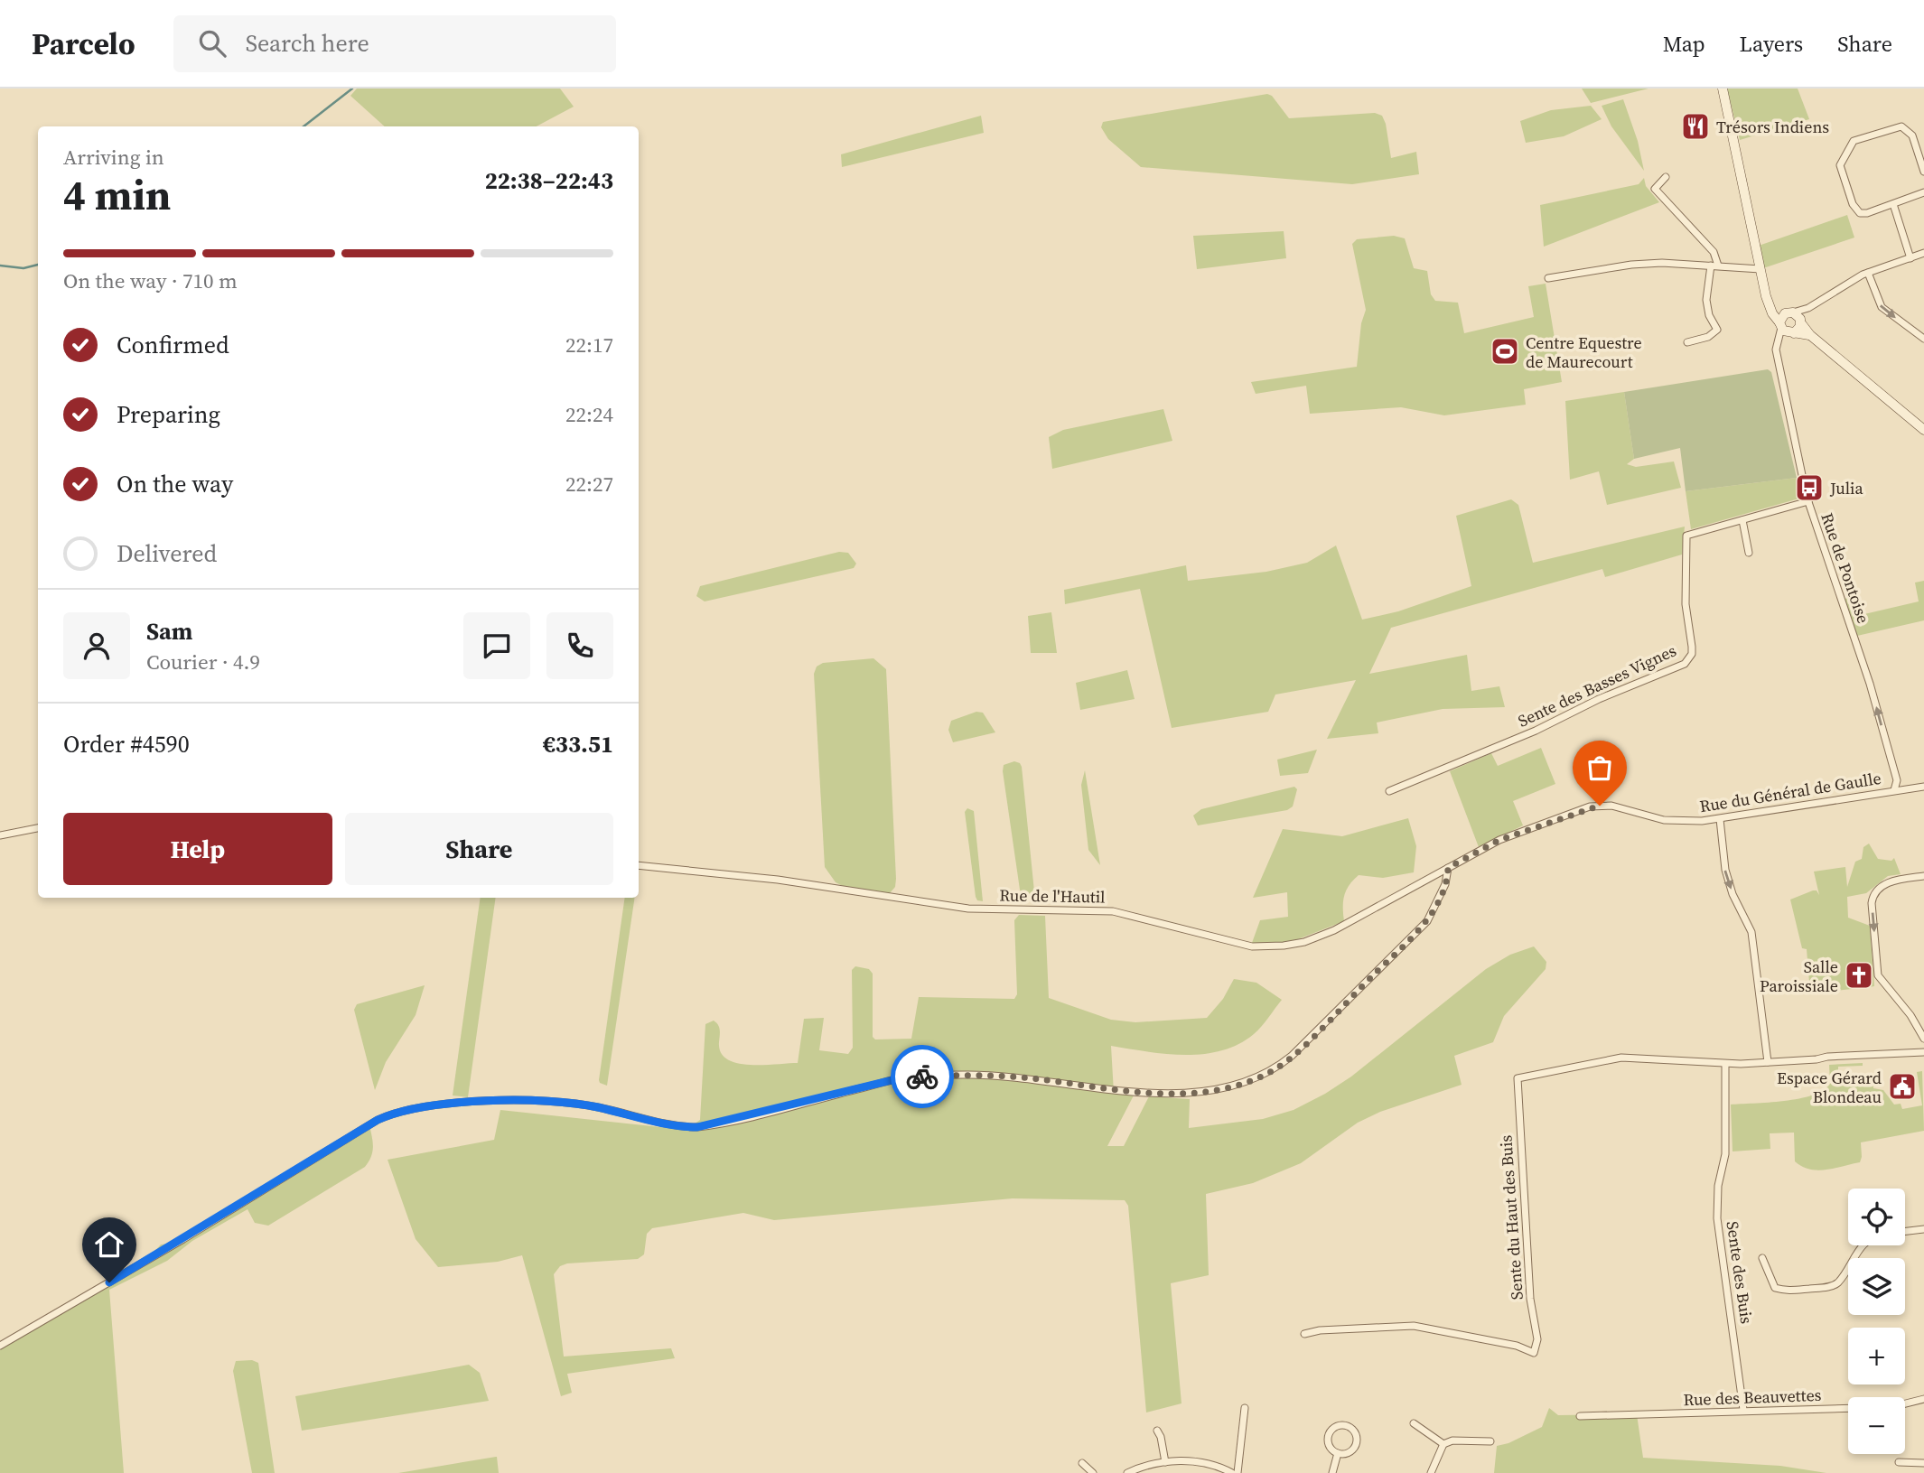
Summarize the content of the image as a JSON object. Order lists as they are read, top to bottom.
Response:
{
  "streets": {
    "street": [
      "Rue de Pontoise",
      "Sente des Basses Vignes",
      "Rue du Général de Gaulle",
      "Rue de l'Hautil",
      "Sente du Haut des Buis",
      "Sente des Buis",
      "Rue des Beauvettes"
    ]
  },
  "crossings": [
    ["Rue de Pontoise", "Sente des Basses Vignes"],
    ["Rue de Pontoise", "Rue du Général de Gaulle"],
    ["Rue du Général de Gaulle", "Rue de l'Hautil"],
    ["Sente du Haut des Buis", "Sente des Buis"],
    ["Sente des Buis", "Rue des Beauvettes"]
  ],
  "one_way": ["Rue de Pontoise"],
  "places": {
    "restaurant": ["Trésors Indiens"],
    "sports": ["Centre Equestre de Maurecourt"],
    "bus stop": ["Julia"],
    "church": ["Salle Paroissiale"],
    "public building": ["Espace Gérard Blondeau"]
  },
  "page": {
    "header": "Parcelo",
    "search": "Search here",
    "nav": ["Map", "Layers", "Share"],
    "heading": ["4 min", "Arriving in", "22:38–22:43"],
    "panel": [
      "Sam",
      "Courier · 4.9",
      "Order #4590",
      "€33.51"
    ],
    "bar": "On the way · 710 m",
    "list": [
      ["Confirmed", "22:17"],
      ["Preparing", "22:24"],
      ["On the way", "22:27"],
      "Delivered"
    ],
    "buttons": ["Help", "Share"],
    "map_buttons": ["+", "−"]
  }
}
